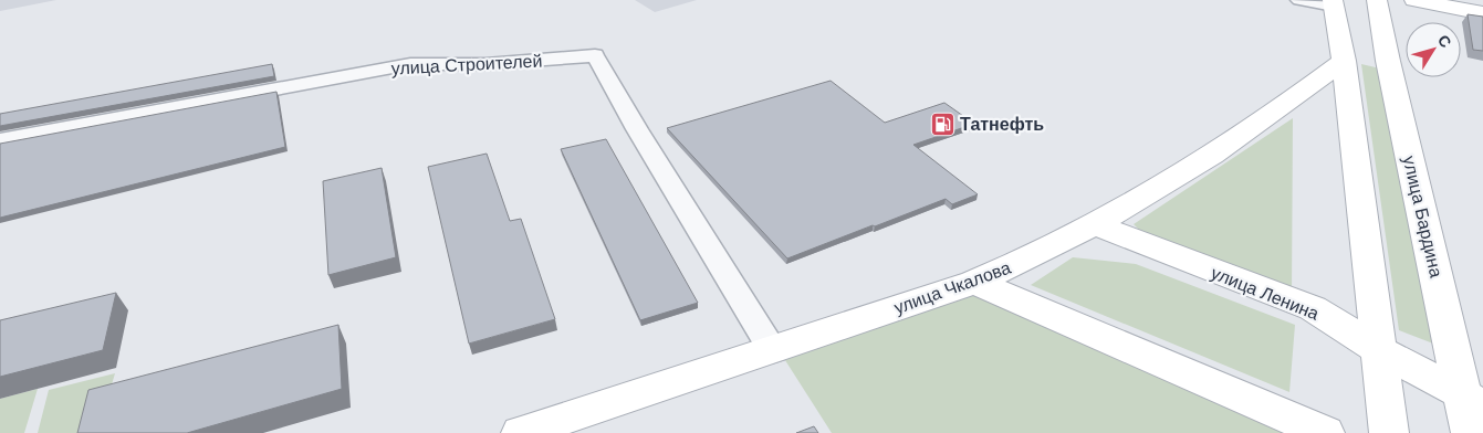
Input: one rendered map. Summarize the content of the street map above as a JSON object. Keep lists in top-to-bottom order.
{
  "streets": {
    "street": [
      "улица Строителей",
      "улица Бардина",
      "улица Чкалова",
      "улица Ленина"
    ]
  },
  "crossings": [
    ["улица Строителей", "улица Чкалова"],
    ["улица Бардина", "улица Ленина"],
    ["улица Чкалова", "улица Ленина"]
  ],
  "places": {
    "fuel station": ["Татнефть"]
  },
  "north": "top right"
}
